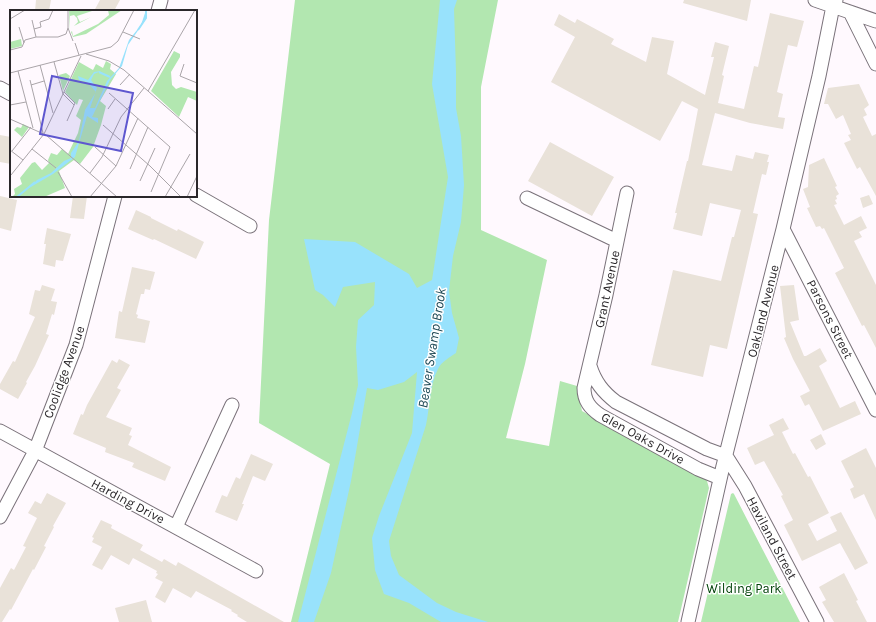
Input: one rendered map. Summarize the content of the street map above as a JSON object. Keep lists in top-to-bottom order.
{
  "streets": {
    "street": [
      "Grant Avenue",
      "Oakland Avenue",
      "Parsons Street",
      "Coolidge Avenue",
      "Glen Oaks Drive",
      "Harding Drive",
      "Haviland Street"
    ]
  },
  "crossings": [
    ["Grant Avenue", "Glen Oaks Drive"],
    ["Oakland Avenue", "Parsons Street"],
    ["Oakland Avenue", "Glen Oaks Drive"],
    ["Oakland Avenue", "Haviland Street"],
    ["Coolidge Avenue", "Harding Drive"],
    ["Glen Oaks Drive", "Haviland Street"]
  ],
  "water": ["Beaver Swamp Brook"],
  "parks": ["Wilding Park"]
}
